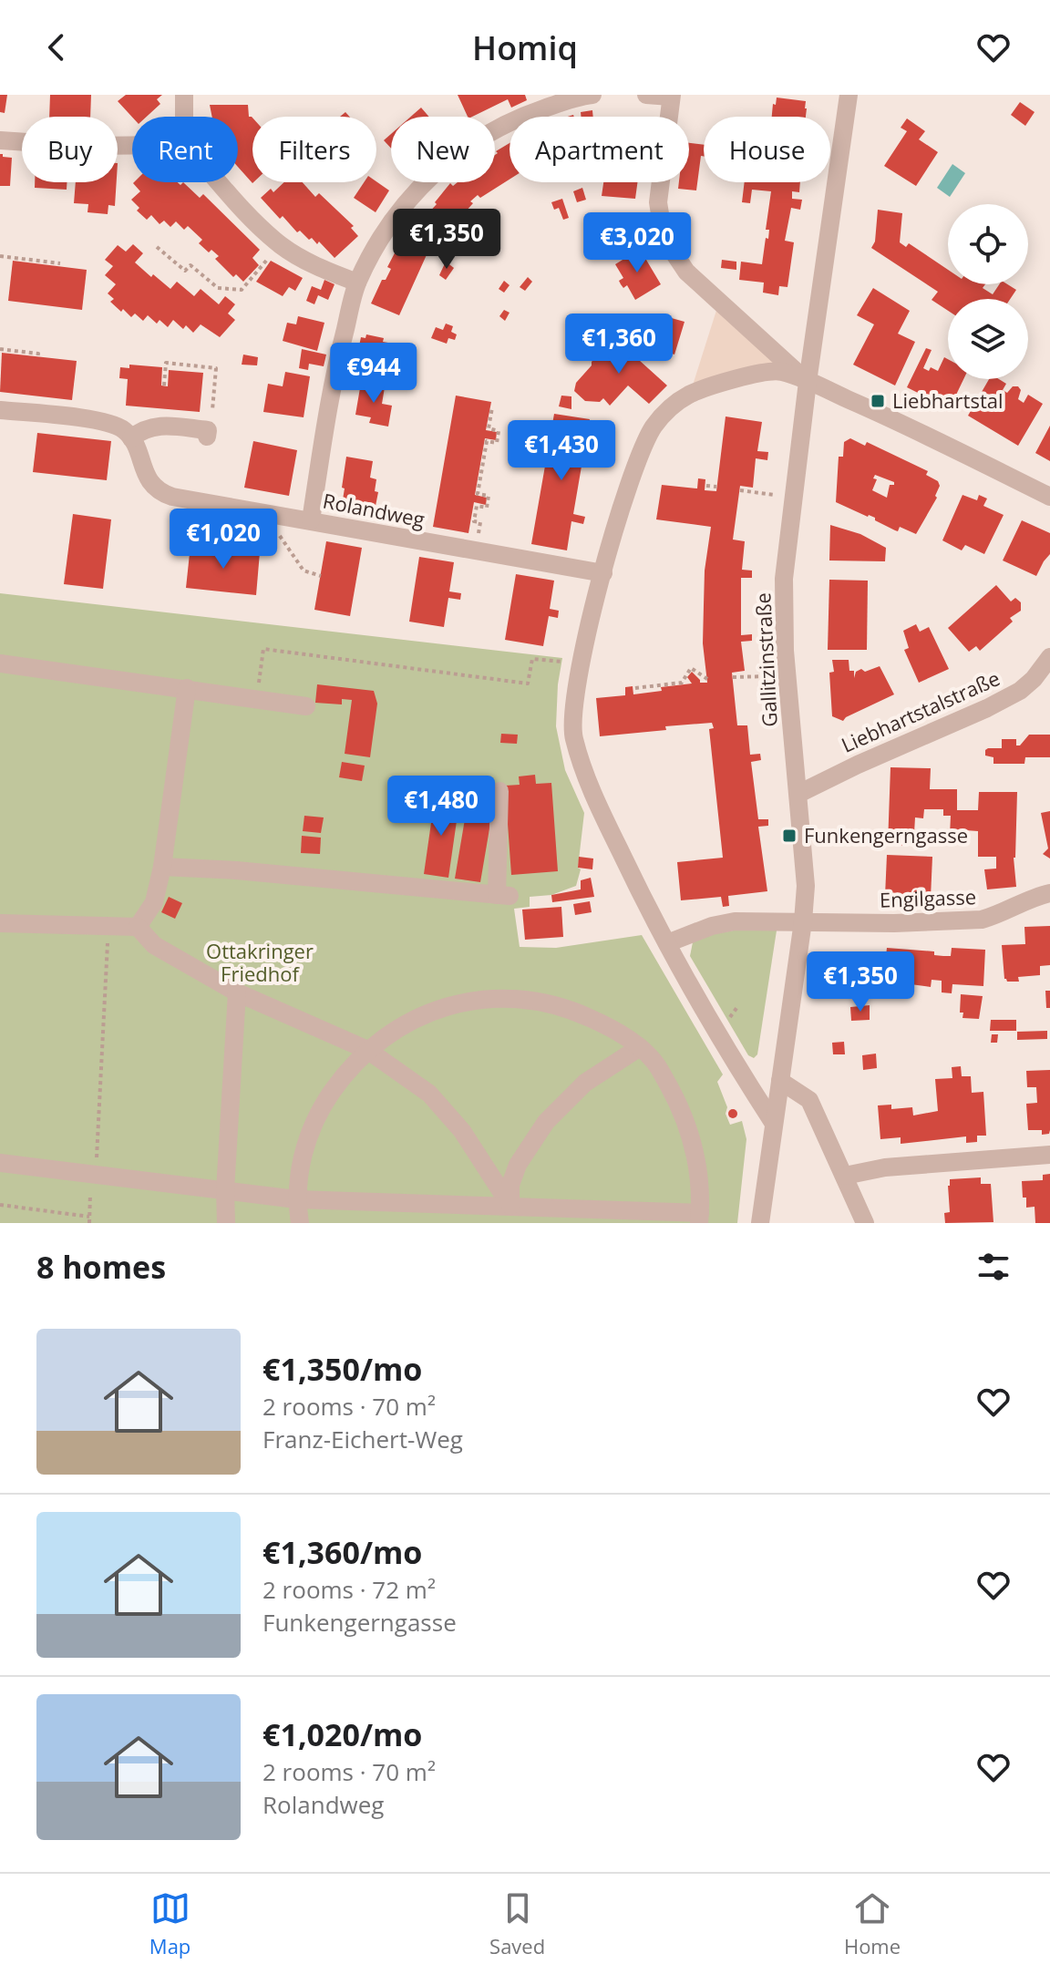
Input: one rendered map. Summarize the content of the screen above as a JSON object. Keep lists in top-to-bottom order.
{
  "streets": {
    "street": [
      "Rolandweg",
      "Gallitzinstraße",
      "Liebhartstalstraße",
      "Engilgasse"
    ]
  },
  "crossings": [
    ["Gallitzinstraße", "Liebhartstalstraße"],
    ["Gallitzinstraße", "Engilgasse"]
  ],
  "parks": ["Ottakringer Friedhof"],
  "places": {
    "transit": ["Liebhartstal", "Funkengerngasse"]
  },
  "page": {
    "header": "Homiq",
    "chip": [
      "Buy",
      "Rent",
      "Filters",
      "New",
      "Apartment",
      "House"
    ],
    "price": [
      "€1,350",
      "€3,020",
      "€1,360",
      "€944",
      "€1,430",
      "€1,020",
      "€1,480",
      "€1,350"
    ],
    "heading": "8 homes",
    "list": [
      {
        "name": "€1,350/mo",
        "note": "2 rooms · 70 m² · Franz-Eichert-Weg"
      },
      {
        "name": "€1,360/mo",
        "note": "2 rooms · 72 m² · Funkengerngasse"
      },
      {
        "name": "€1,020/mo",
        "note": "2 rooms · 70 m² · Rolandweg"
      }
    ],
    "tabs": ["Map", "Saved", "Home"]
  }
}
